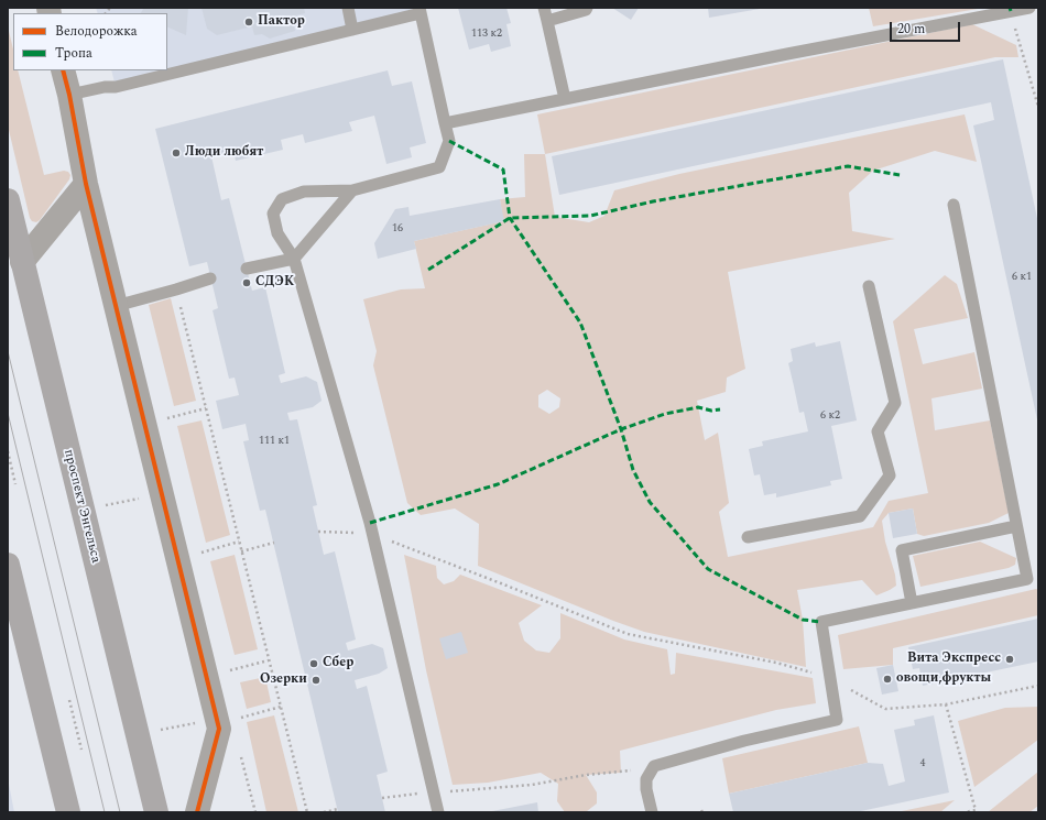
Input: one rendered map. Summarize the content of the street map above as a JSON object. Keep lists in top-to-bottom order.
{
  "streets": {
    "main road": ["проспект Энгельса"]
  },
  "places": [
    "Пактор",
    "Люди любят",
    "СДЭК",
    "Вита Экспресс",
    "Сбер",
    "овощи,фрукты",
    "Озерки"
  ],
  "house_numbers": [
    "113 к2",
    "16",
    "6 к1",
    "6 к2",
    "111 к1",
    "4"
  ],
  "legend": ["Велодорожка", "Тропа"],
  "scale_bar": "20 m"
}
